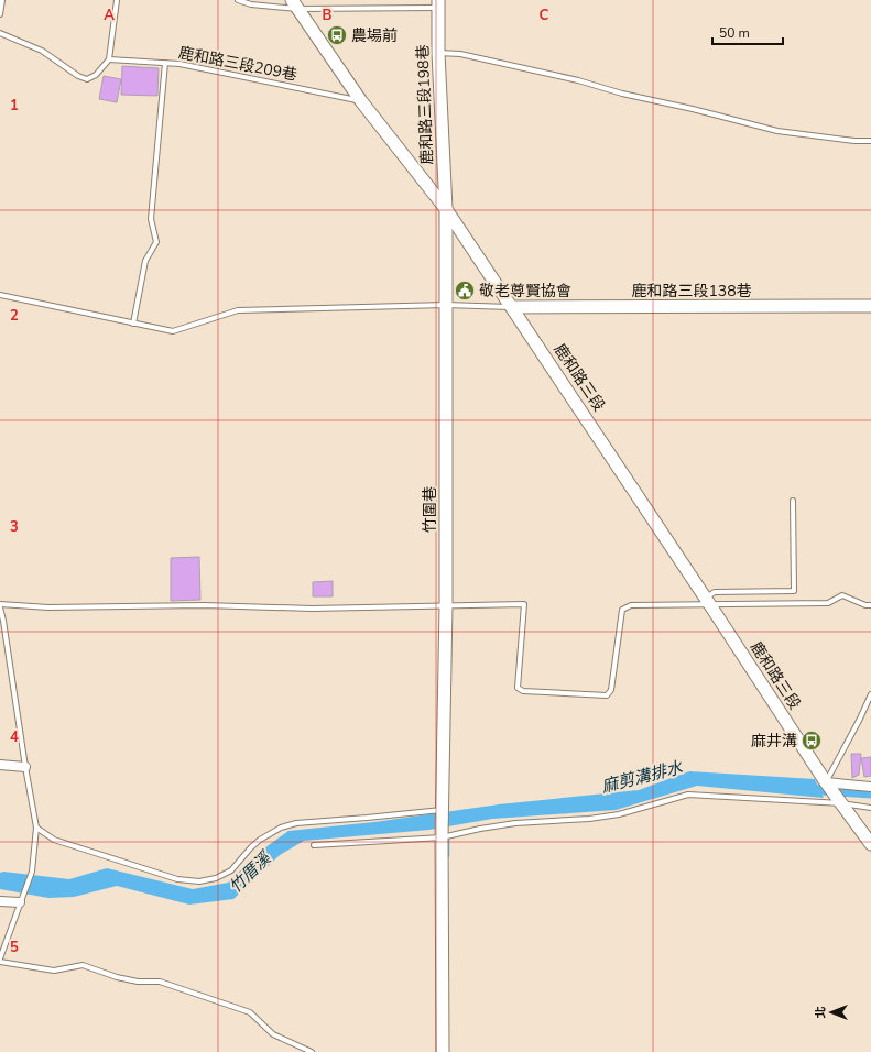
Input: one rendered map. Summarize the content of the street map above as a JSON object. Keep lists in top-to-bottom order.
{
  "streets": {
    "street": [
      "鹿和路三段198巷",
      "鹿和路三段138巷",
      "鹿和路三段",
      "竹圍巷"
    ],
    "lane": ["鹿和路三段209巷"]
  },
  "crossings": [
    ["鹿和路三段209巷", "鹿和路三段"],
    ["鹿和路三段198巷", "鹿和路三段"],
    ["鹿和路三段198巷", "竹圍巷"],
    ["鹿和路三段138巷", "鹿和路三段"],
    ["鹿和路三段", "竹圍巷"]
  ],
  "water": ["麻剪溝排水", "竹厝溪"],
  "places": {
    "bus stop": ["農場前", "麻井溝"],
    "public building": ["敬老尊賢協會"]
  },
  "scale_bar": "50 m",
  "north": "left",
  "grid": {
    "columns": ["A", "B", "C"],
    "rows": [
      "1",
      "2",
      "3",
      "4",
      "5"
    ]
  }
}
